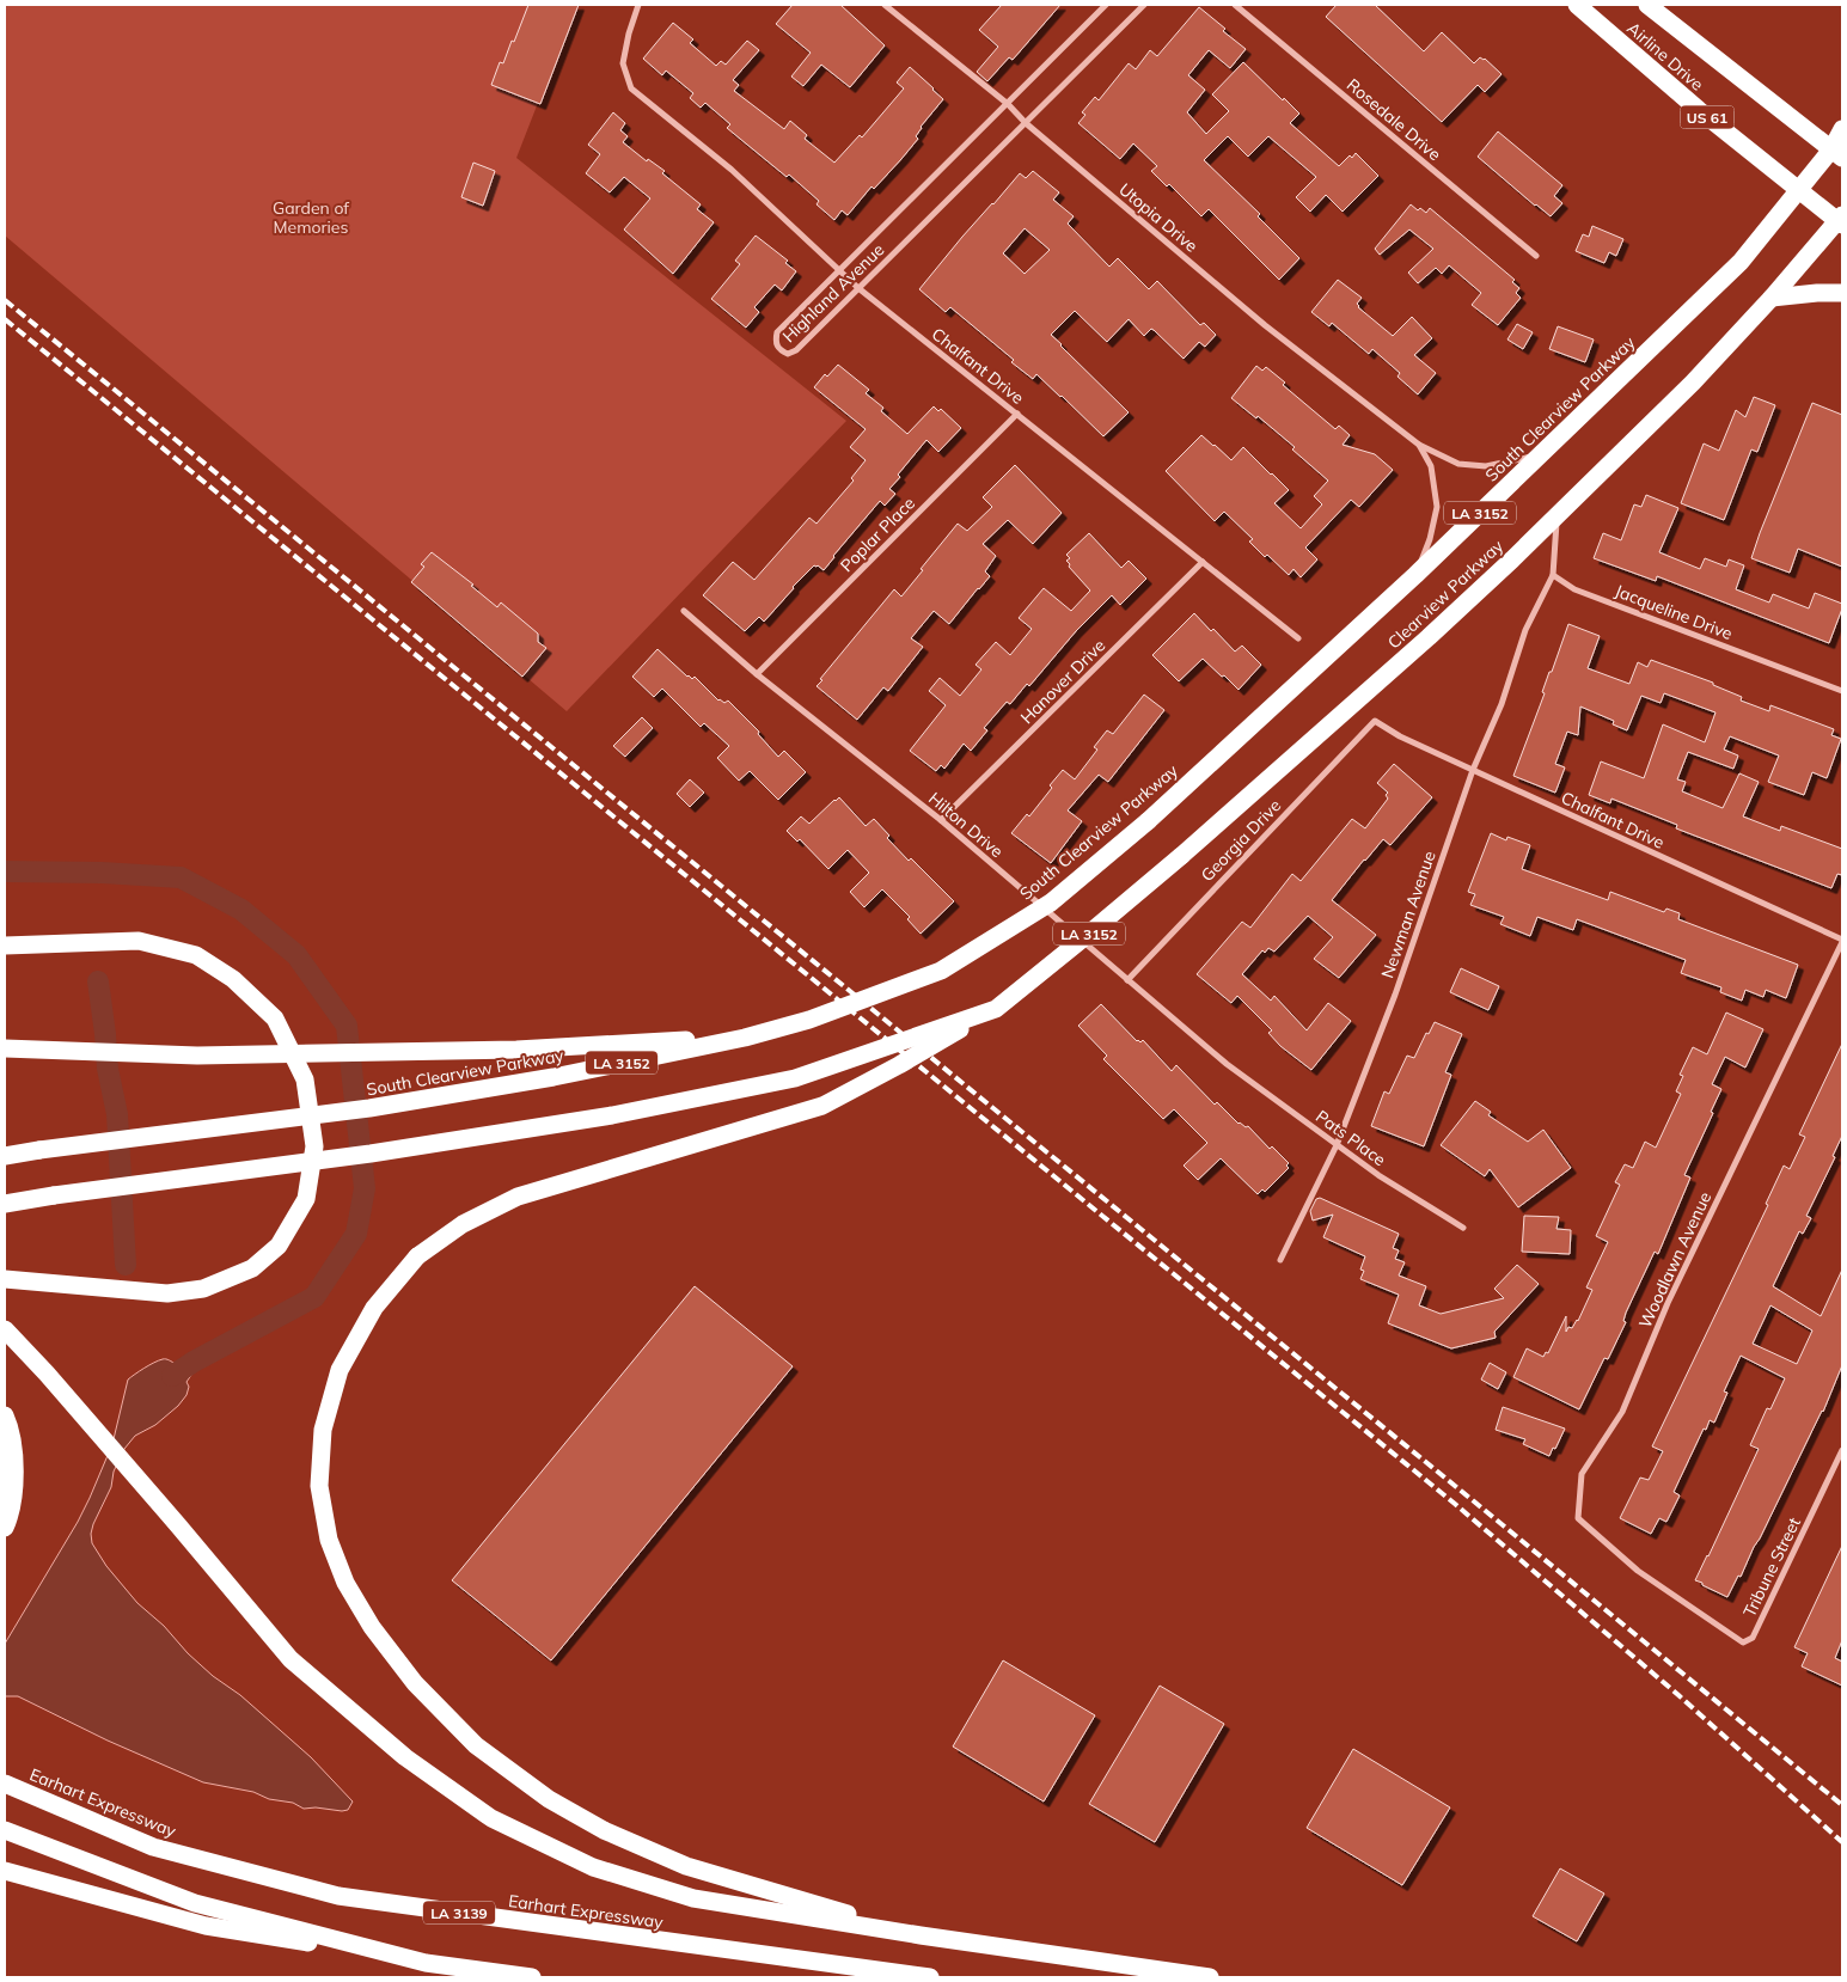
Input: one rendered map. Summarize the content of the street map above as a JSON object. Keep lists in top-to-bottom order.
{
  "streets": {
    "highway": [
      "Airline Drive",
      "US 61",
      "South Clearview Parkway",
      "LA 3152",
      "Clearview Parkway",
      "Earhart Expressway",
      "LA 3139"
    ],
    "street": [
      "Rosedale Drive",
      "Utopia Drive",
      "Highland Avenue",
      "Chalfant Drive",
      "Poplar Place",
      "Jacqueline Drive",
      "Hanover Drive",
      "Hilton Drive",
      "Georgia Drive",
      "Newman Avenue",
      "Pats Place",
      "Woodlawn Avenue",
      "Tribune Street"
    ]
  },
  "crossings": [
    ["Airline Drive", "South Clearview Parkway"],
    ["Airline Drive", "LA 3152"],
    ["Airline Drive", "Clearview Parkway"],
    ["Utopia Drive", "Highland Avenue"],
    ["Utopia Drive", "South Clearview Parkway"],
    ["Highland Avenue", "Chalfant Drive"],
    ["Chalfant Drive", "Poplar Place"],
    ["Chalfant Drive", "Hanover Drive"],
    ["Chalfant Drive", "Georgia Drive"],
    ["Chalfant Drive", "Newman Avenue"],
    ["Chalfant Drive", "Woodlawn Avenue"],
    ["South Clearview Parkway", "LA 3152"],
    ["LA 3152", "Clearview Parkway"],
    ["Poplar Place", "Hilton Drive"],
    ["Jacqueline Drive", "Newman Avenue"],
    ["Hanover Drive", "Hilton Drive"],
    ["Hilton Drive", "Georgia Drive"],
    ["Hilton Drive", "Pats Place"],
    ["Newman Avenue", "Pats Place"],
    ["Woodlawn Avenue", "Tribune Street"]
  ],
  "parks": ["Garden of Memories"]
}
